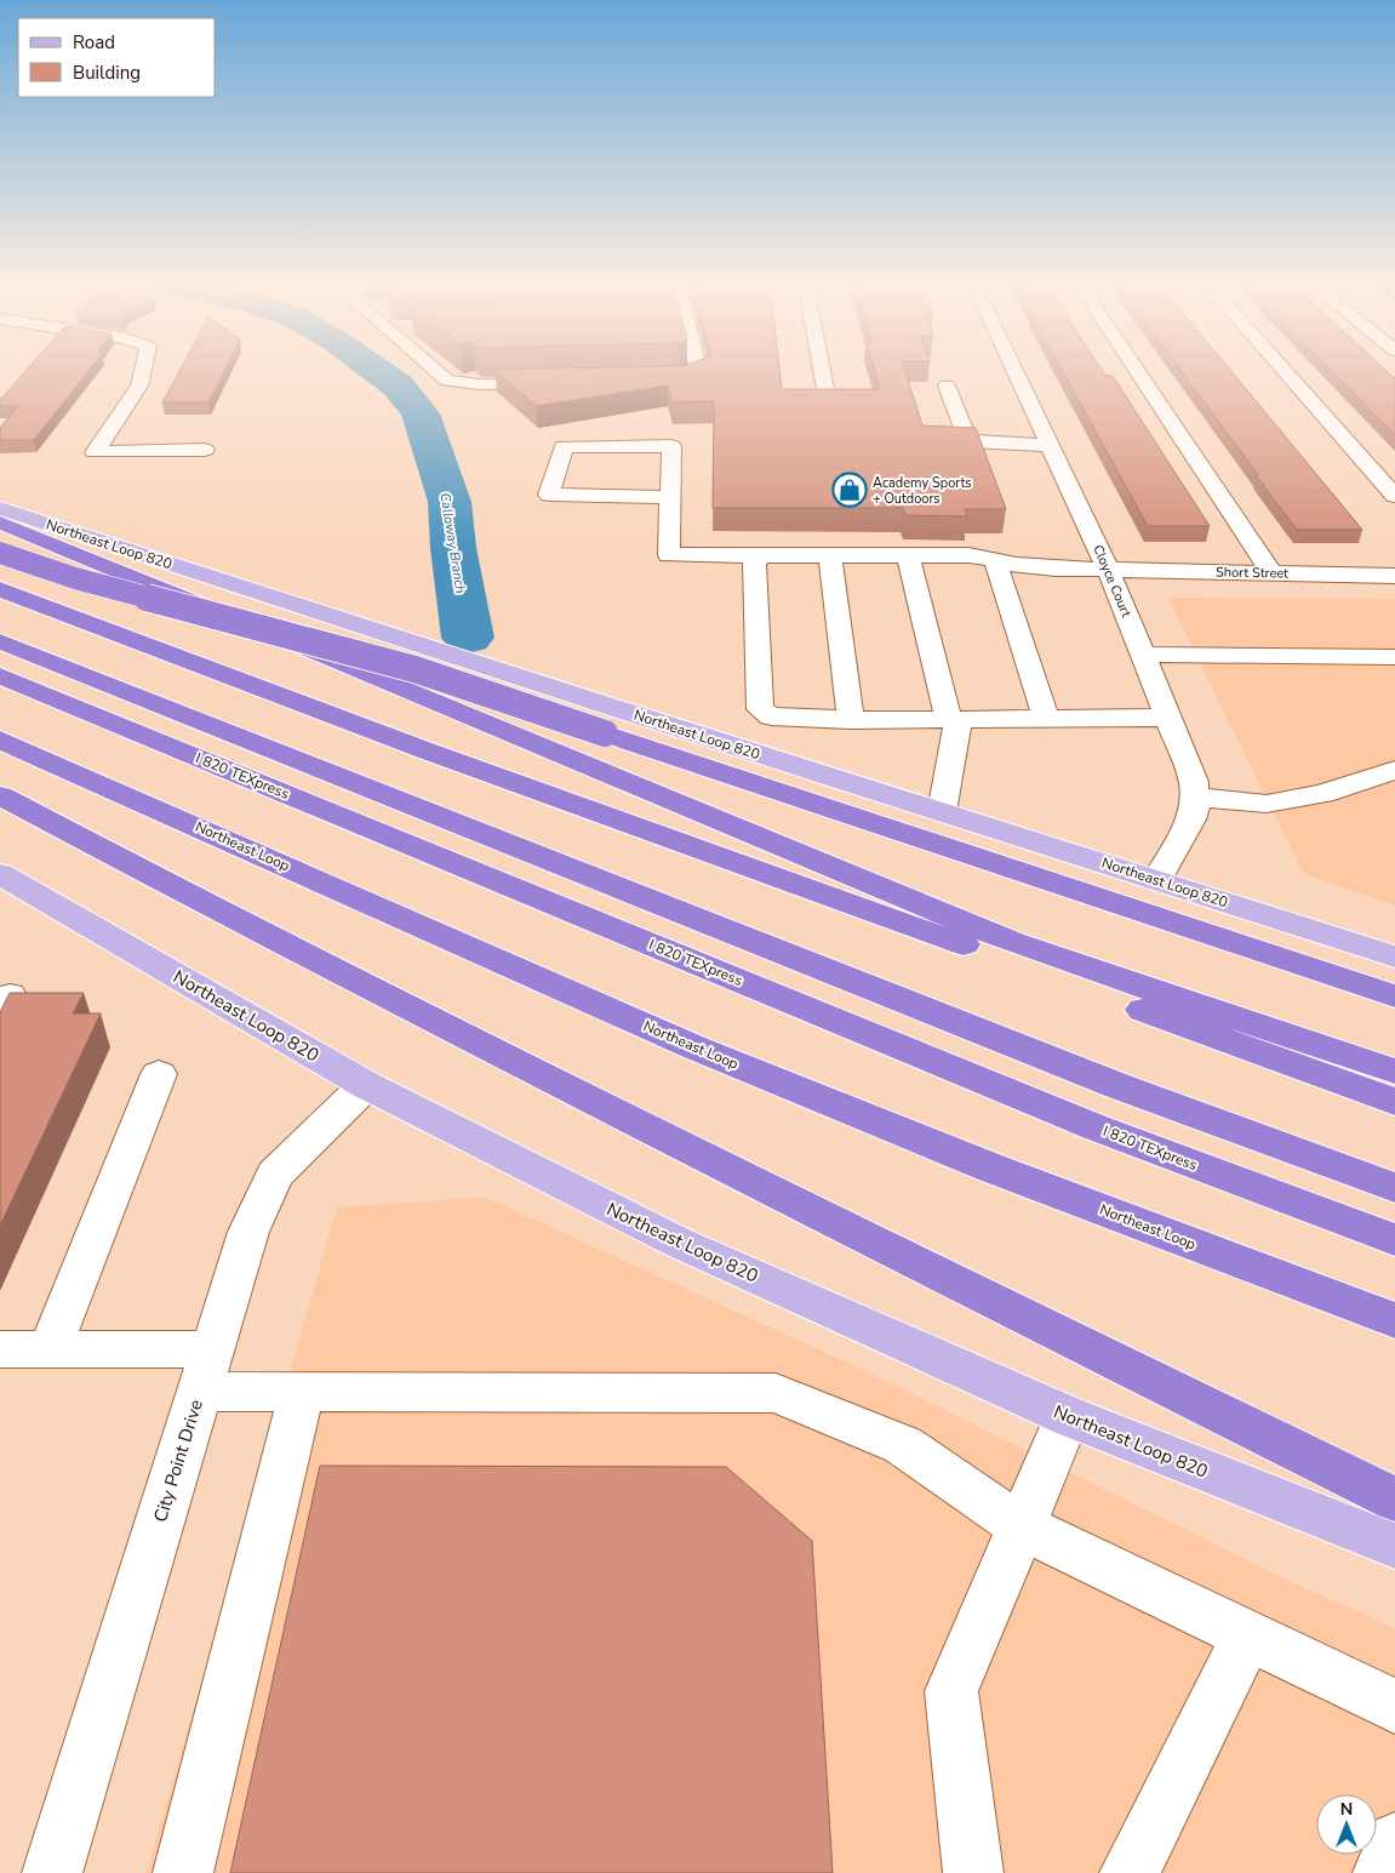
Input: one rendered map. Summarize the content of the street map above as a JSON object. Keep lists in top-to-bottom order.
{
  "streets": {
    "highway": ["I 820 TEXpress", "Northeast Loop"],
    "main road": ["Northeast Loop 820"],
    "street": ["Short Street", "Cloyce Court", "City Point Drive"]
  },
  "crossings": [
    ["Northeast Loop 820", "Cloyce Court"],
    ["Northeast Loop 820", "City Point Drive"],
    ["Short Street", "Cloyce Court"]
  ],
  "water": ["Calloway Branch"],
  "places": {
    "shop": ["Academy Sports + Outdoors"]
  },
  "legend": ["Road", "Building"],
  "north": "top"
}
